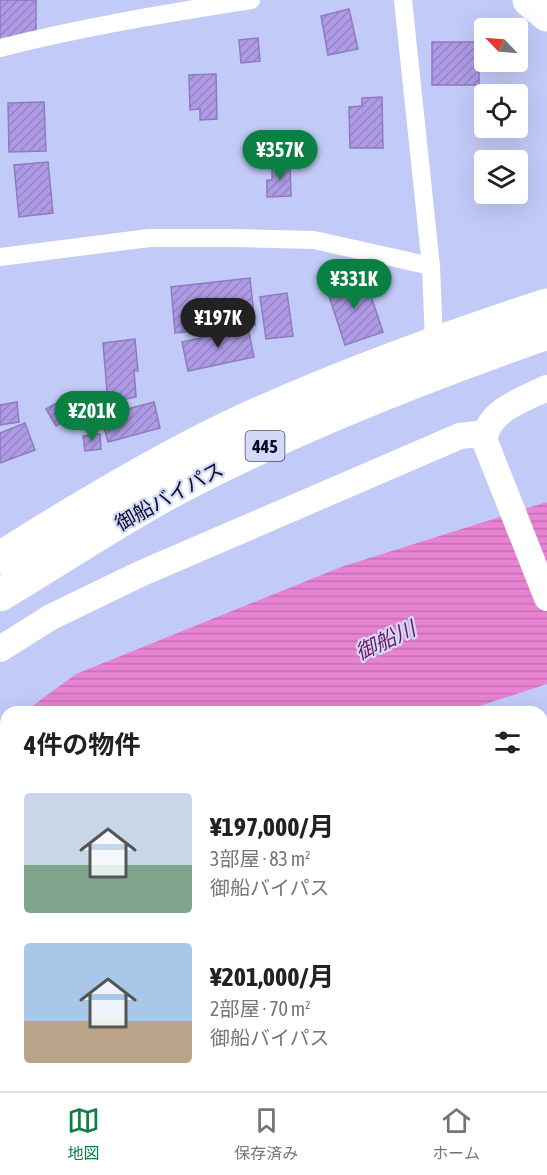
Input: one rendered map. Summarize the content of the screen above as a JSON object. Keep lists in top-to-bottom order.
{
  "streets": {
    "highway": ["445", "御船バイパス"]
  },
  "water": ["御船川"],
  "north": "top left",
  "page": {
    "price": [
      "¥357K",
      "¥331K",
      "¥197K",
      "¥201K"
    ],
    "heading": "4件の物件",
    "list": [
      {
        "name": "¥197,000/月",
        "note": "3部屋 · 83 m² · 御船バイパス"
      },
      {
        "name": "¥201,000/月",
        "note": "2部屋 · 70 m² · 御船バイパス"
      }
    ],
    "tabs": ["地図", "保存済み", "ホーム"]
  }
}
